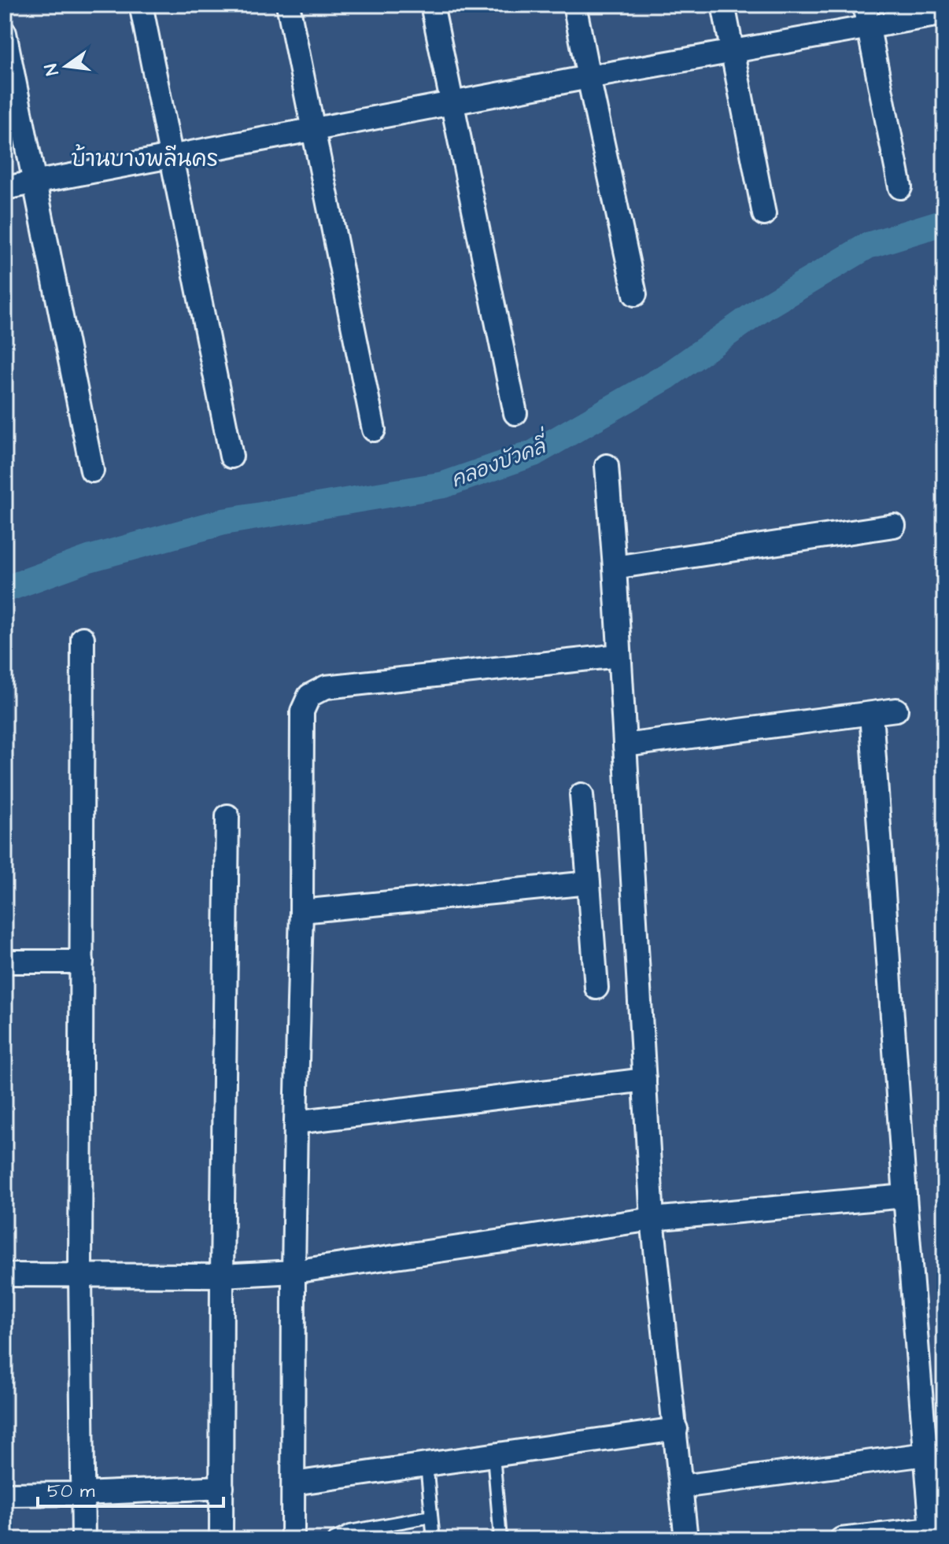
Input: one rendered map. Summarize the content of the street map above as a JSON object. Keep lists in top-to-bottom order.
{
  "districts": ["บ้านบางพลีนคร"],
  "water": ["คลองบัวคลี่"],
  "scale_bar": "50 m",
  "north": "left"
}
